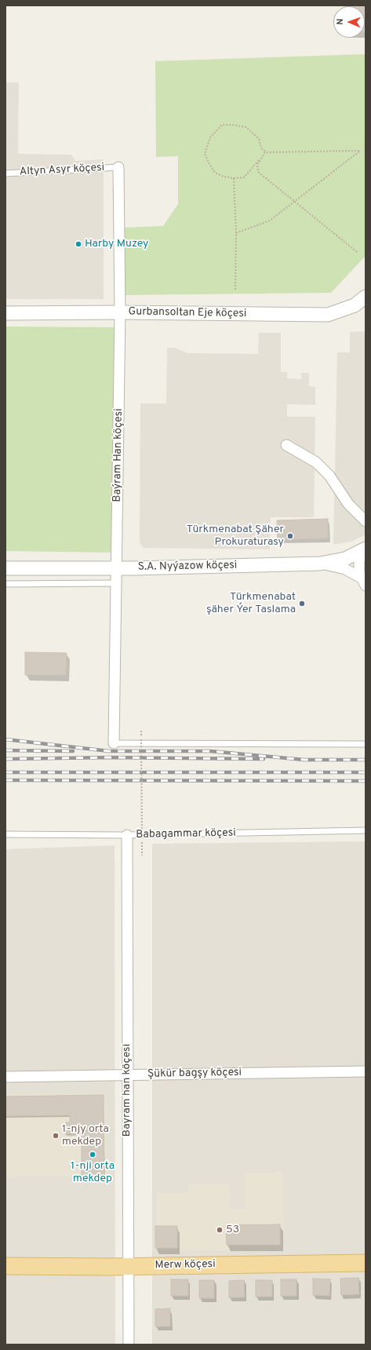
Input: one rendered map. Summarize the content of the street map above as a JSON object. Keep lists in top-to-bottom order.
{
  "streets": {
    "main road": ["Merw köçesi"],
    "street": [
      "Gurbansoltan Eje köçesi",
      "Baýram Han köçesi",
      "S.A. Nyýazow köçesi",
      "Şükür bagşy köçesi",
      "Bayram han köçesi"
    ],
    "lane": ["Altyn Asyr köçesi", "Babagammar köçesi"]
  },
  "crossings": [
    ["Altyn Asyr köçesi", "Baýram Han köçesi"],
    ["Gurbansoltan Eje köçesi", "Baýram Han köçesi"],
    ["Baýram Han köçesi", "S.A. Nyýazow köçesi"],
    ["Babagammar köçesi", "Bayram han köçesi"],
    ["Şükür bagşy köçesi", "Bayram han köçesi"],
    ["Bayram han köçesi", "Merw köçesi"]
  ],
  "places": [
    "Harby Muzey",
    "Türkmenabat Şäher Prokuraturasy",
    "Türkmenabat şäher Ýer Taslama",
    "1-njy orta mekdep",
    "1-nji orta mekdep",
    "53"
  ],
  "north": "left"
}
